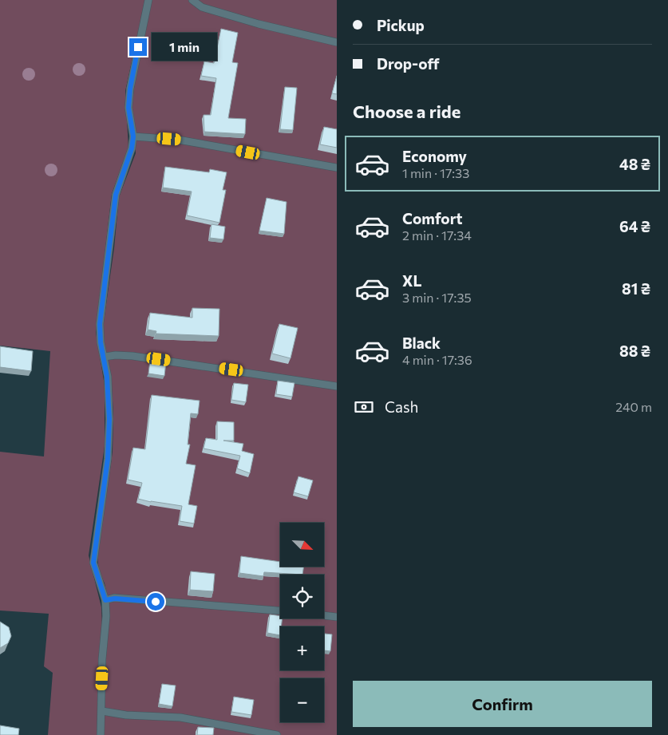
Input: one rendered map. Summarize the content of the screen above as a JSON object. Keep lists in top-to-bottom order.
{
  "north": "bottom right",
  "page": {
    "banner": ["Pickup", "Drop-off"],
    "bubble": "1 min",
    "heading": "Choose a ride",
    "list": [
      {
        "name": "Economy",
        "note": "1 min · 17:33",
        "value": "48 ₴"
      },
      {
        "name": "Comfort",
        "note": "2 min · 17:34",
        "value": "64 ₴"
      },
      {
        "name": "XL",
        "note": "3 min · 17:35",
        "value": "81 ₴"
      },
      {
        "name": "Black",
        "note": "4 min · 17:36",
        "value": "88 ₴"
      }
    ],
    "pay": ["Cash", "240 m"],
    "map_buttons": ["+", "−"],
    "buttons": "Confirm"
  }
}
